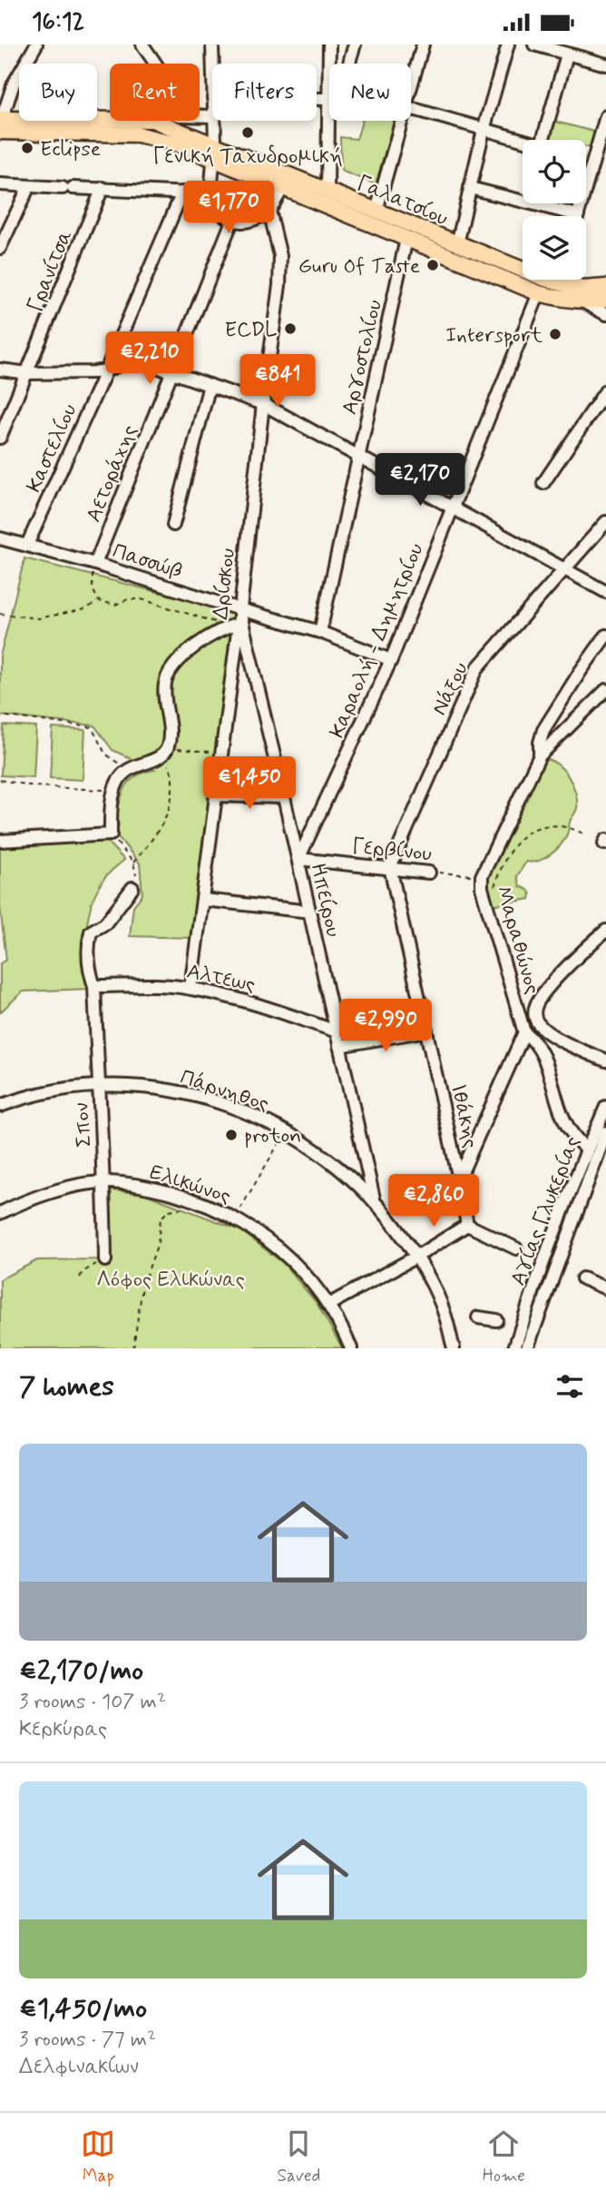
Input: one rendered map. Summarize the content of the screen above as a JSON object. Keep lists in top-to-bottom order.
{
  "streets": {
    "main road": ["Γαλατσίου"],
    "street": [
      "Γρανίτσα",
      "Αργοστολίου",
      "Καστελίου",
      "Αετοράχης",
      "Πασσώβ",
      "Δρίσκου",
      "Καραολή - Δημητρίου",
      "Νάξου",
      "Γερβίνου",
      "Ηπείρου",
      "Μαραθώνος",
      "Αλτεως",
      "Πάρνηθος",
      "Ιθάκης",
      "Σπον",
      "Ελικώνος",
      "Αγίας Γλυκερίας"
    ]
  },
  "crossings": [
    ["Γαλατσίου", "Αργοστολίου"],
    ["Γαλατσίου", "Καραολή - Δημητρίου"],
    ["Αργοστολίου", "Πασσώβ"],
    ["Καστελίου", "Πασσώβ"],
    ["Αετοράχης", "Πασσώβ"],
    ["Πασσώβ", "Δρίσκου"],
    ["Πασσώβ", "Καραολή - Δημητρίου"],
    ["Πασσώβ", "Ηπείρου"],
    ["Δρίσκου", "Ηπείρου"],
    ["Δρίσκου", "Αλτεως"],
    ["Καραολή - Δημητρίου", "Γερβίνου"],
    ["Καραολή - Δημητρίου", "Ηπείρου"],
    ["Νάξου", "Γερβίνου"],
    ["Νάξου", "Ιθάκης"],
    ["Γερβίνου", "Ηπείρου"],
    ["Γερβίνου", "Μαραθώνος"],
    ["Γερβίνου", "Ιθάκης"],
    ["Ηπείρου", "Αλτεως"],
    ["Ηπείρου", "Πάρνηθος"],
    ["Αλτεως", "Σπον"],
    ["Πάρνηθος", "Σπον"],
    ["Σπον", "Ελικώνος"]
  ],
  "parks": ["Λόφος Ελικώνας"],
  "places": [
    "Γενική Ταχυδρομική",
    "Eclipse",
    "Guru Of Taste",
    "ECDL",
    "Intersport",
    "proton"
  ],
  "page": {
    "status": "16:12",
    "chip": [
      "Buy",
      "Rent",
      "Filters",
      "New"
    ],
    "price": [
      "€1,770",
      "€2,210",
      "€841",
      "€2,170",
      "€1,450",
      "€2,990",
      "€2,860"
    ],
    "heading": "7 homes",
    "list": [
      {
        "name": "€2,170/mo",
        "note": "3 rooms · 107 m² · Κερκύρας"
      },
      {
        "name": "€1,450/mo",
        "note": "3 rooms · 77 m² · Δελφινακίων"
      }
    ],
    "tabs": ["Map", "Saved", "Home"]
  }
}
